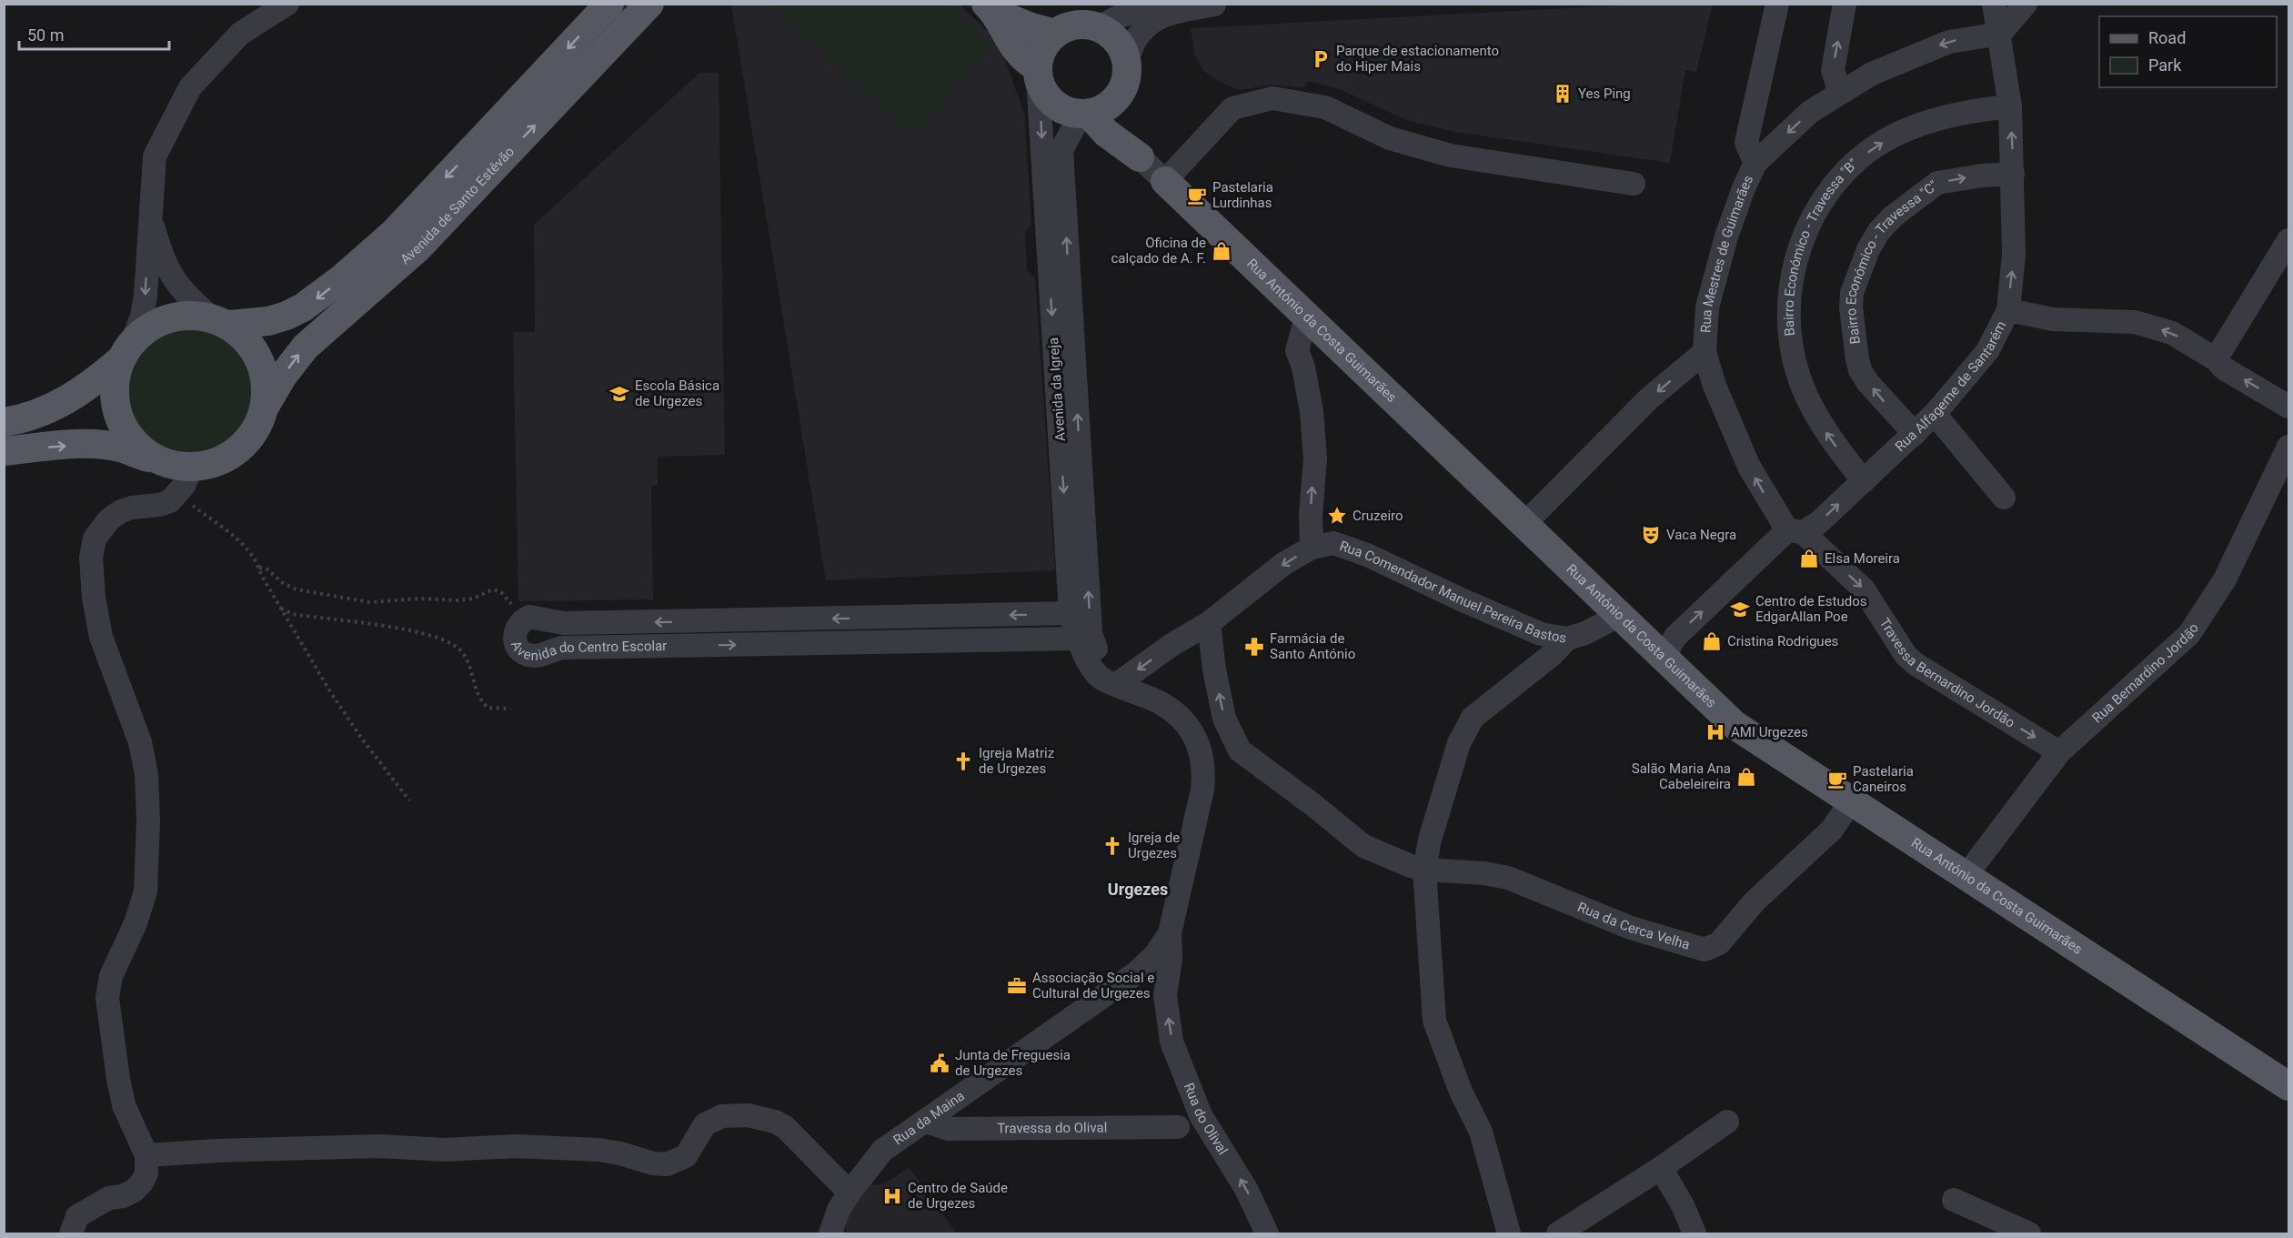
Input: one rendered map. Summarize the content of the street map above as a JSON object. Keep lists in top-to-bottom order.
{
  "streets": {
    "main road": ["Avenida de Santo Estêvão", "Rua António da Costa Guimarães"],
    "street": [
      "Bairro Económico - Travessa \"B\"",
      "Rua Mestres de Guimarães",
      "Bairro Económico - Travessa \"C\"",
      "Rua Alfageme de Santarém",
      "Avenida da Igreja",
      "Rua Comendador Manuel Pereira Bastos",
      "Avenida do Centro Escolar",
      "Travessa Bernardino Jordão",
      "Rua Bernardino Jordão",
      "Rua da Cerca Velha",
      "Rua da Maina",
      "Rua do Olival",
      "Travessa do Olival"
    ]
  },
  "crossings": [
    ["Bairro Económico - Travessa \"B\"", "Rua Alfageme de Santarém"],
    ["Rua Mestres de Guimarães", "Rua António da Costa Guimarães"],
    ["Rua Mestres de Guimarães", "Rua Alfageme de Santarém"],
    ["Rua Mestres de Guimarães", "Travessa Bernardino Jordão"],
    ["Bairro Económico - Travessa \"C\"", "Rua Alfageme de Santarém"],
    ["Rua António da Costa Guimarães", "Rua Alfageme de Santarém"],
    ["Rua António da Costa Guimarães", "Avenida da Igreja"],
    ["Rua António da Costa Guimarães", "Rua Comendador Manuel Pereira Bastos"],
    ["Rua António da Costa Guimarães", "Rua Bernardino Jordão"],
    ["Rua António da Costa Guimarães", "Rua da Cerca Velha"],
    ["Rua Alfageme de Santarém", "Travessa Bernardino Jordão"],
    ["Avenida da Igreja", "Rua Comendador Manuel Pereira Bastos"],
    ["Avenida da Igreja", "Avenida do Centro Escolar"],
    ["Avenida da Igreja", "Rua da Maina"],
    ["Travessa Bernardino Jordão", "Rua Bernardino Jordão"],
    ["Rua da Maina", "Rua do Olival"],
    ["Rua da Maina", "Travessa do Olival"]
  ],
  "one_way": [
    "Rua Mestres de Guimarães",
    "Rua Alfageme de Santarém",
    "Rua Comendador Manuel Pereira Bastos",
    "Rua do Olival"
  ],
  "districts": ["Urgezes"],
  "places": {
    "parking": ["Parque de estacionamento do Hiper Mais"],
    "building": ["Yes Ping"],
    "cafe": ["Pastelaria Lurdinhas", "Pastelaria Caneiros"],
    "shop": [
      "Oficina de calçado de A. F.",
      "Elsa Moreira",
      "Cristina Rodrigues",
      "Salão Maria Ana Cabeleireira"
    ],
    "school or university": ["Escola Básica de Urgezes", "Centro de Estudos EdgarAllan Poe"],
    "place": ["Cruzeiro"],
    "theatre": ["Vaca Negra"],
    "pharmacy": ["Farmácia de Santo António"],
    "hospital": ["AMI Urgezes", "Centro de Saúde de Urgezes"],
    "church": ["Igreja Matriz de Urgezes", "Igreja de Urgezes"],
    "office": ["Associação Social e Cultural de Urgezes"],
    "public building": ["Junta de Freguesia de Urgezes"]
  },
  "legend": ["Road", "Park"],
  "scale_bar": "50 m"
}
